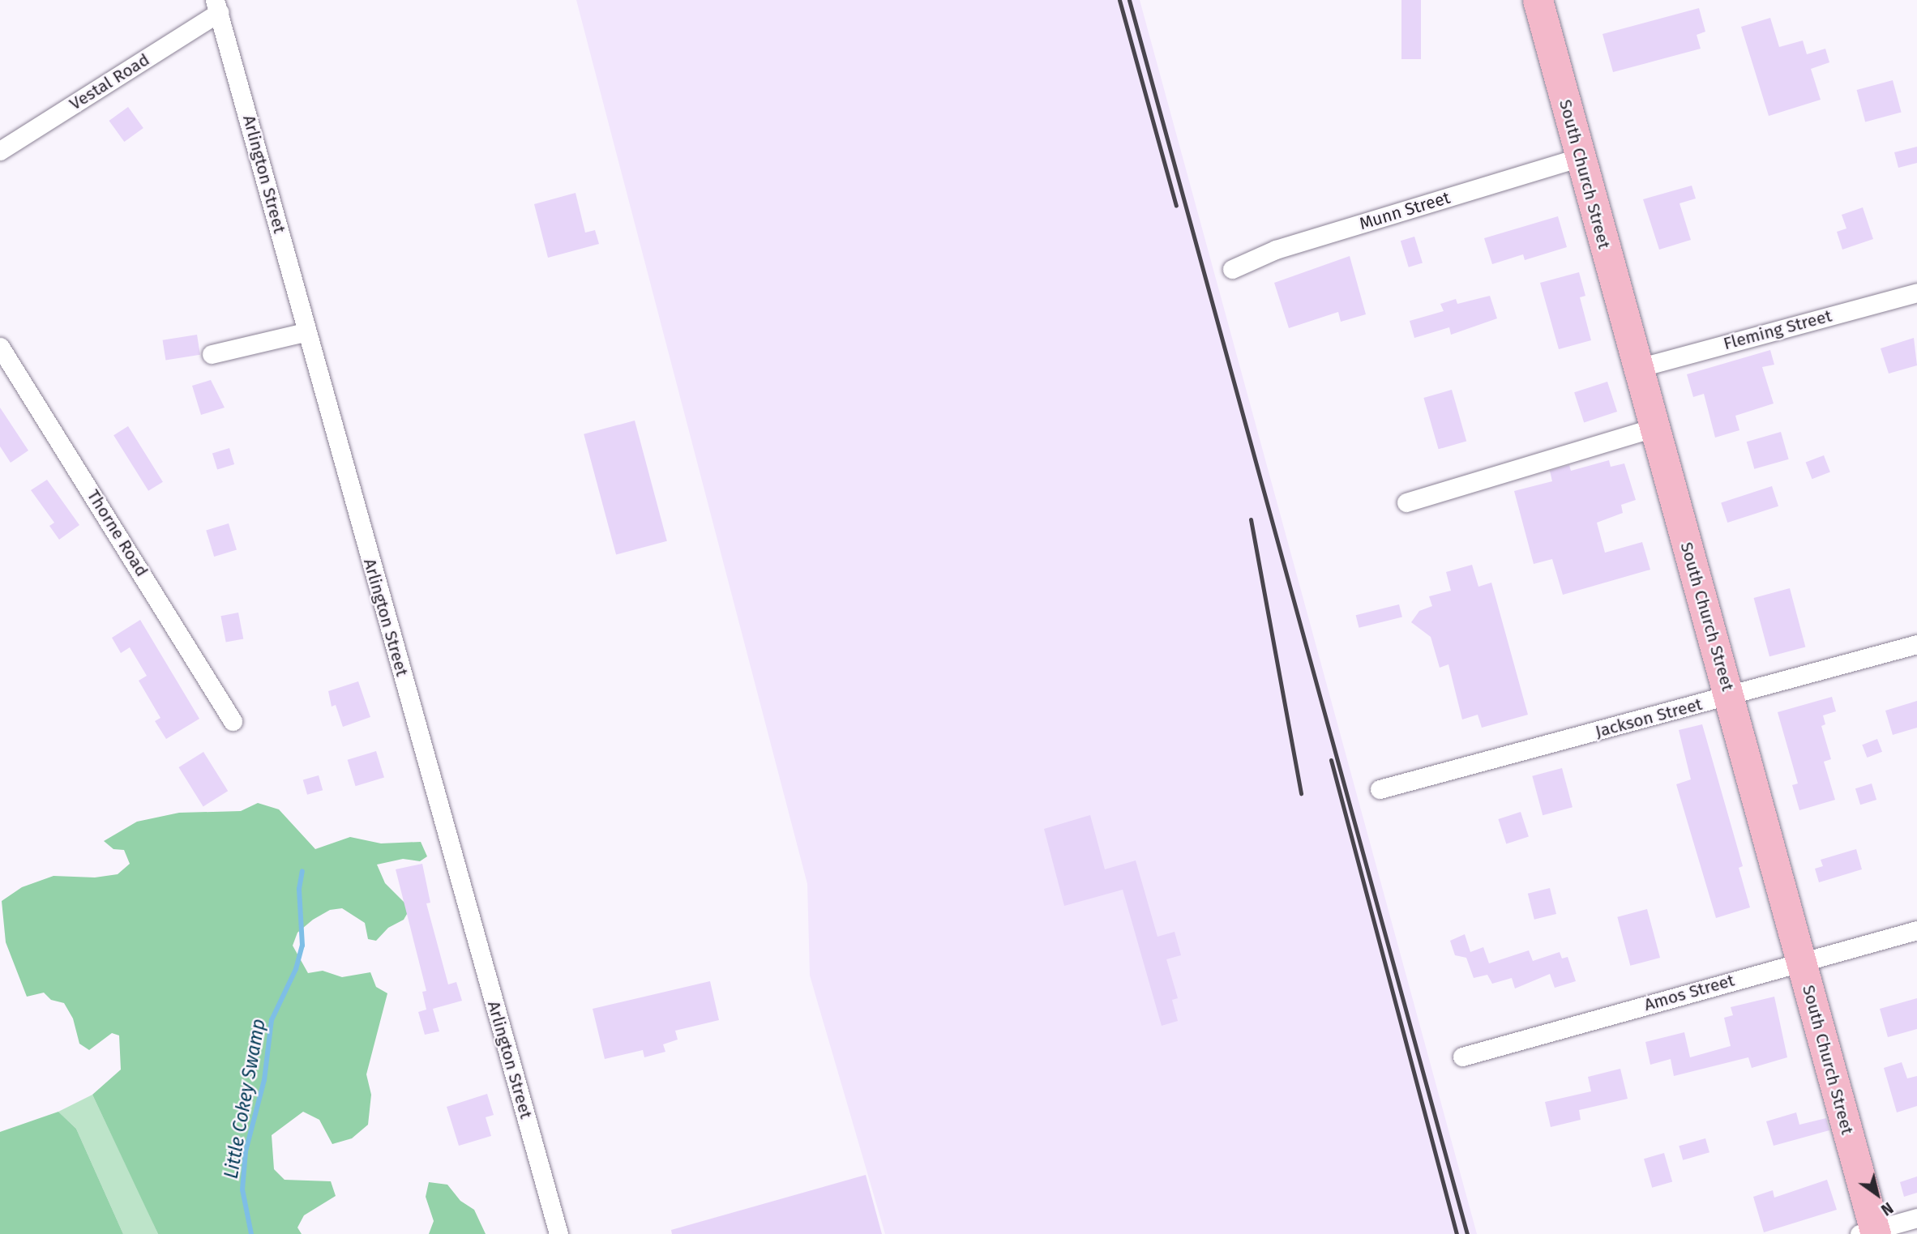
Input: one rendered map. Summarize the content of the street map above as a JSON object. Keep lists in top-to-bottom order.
{
  "streets": {
    "main road": ["South Church Street"],
    "street": [
      "Vestal Road",
      "Arlington Street",
      "Munn Street",
      "Fleming Street",
      "Thorne Road",
      "Jackson Street",
      "Amos Street"
    ]
  },
  "crossings": [
    ["Vestal Road", "Arlington Street"],
    ["South Church Street", "Munn Street"],
    ["South Church Street", "Fleming Street"],
    ["South Church Street", "Jackson Street"],
    ["South Church Street", "Amos Street"]
  ],
  "water": ["Little Cokey Swamp"],
  "north": "bottom right"
}
